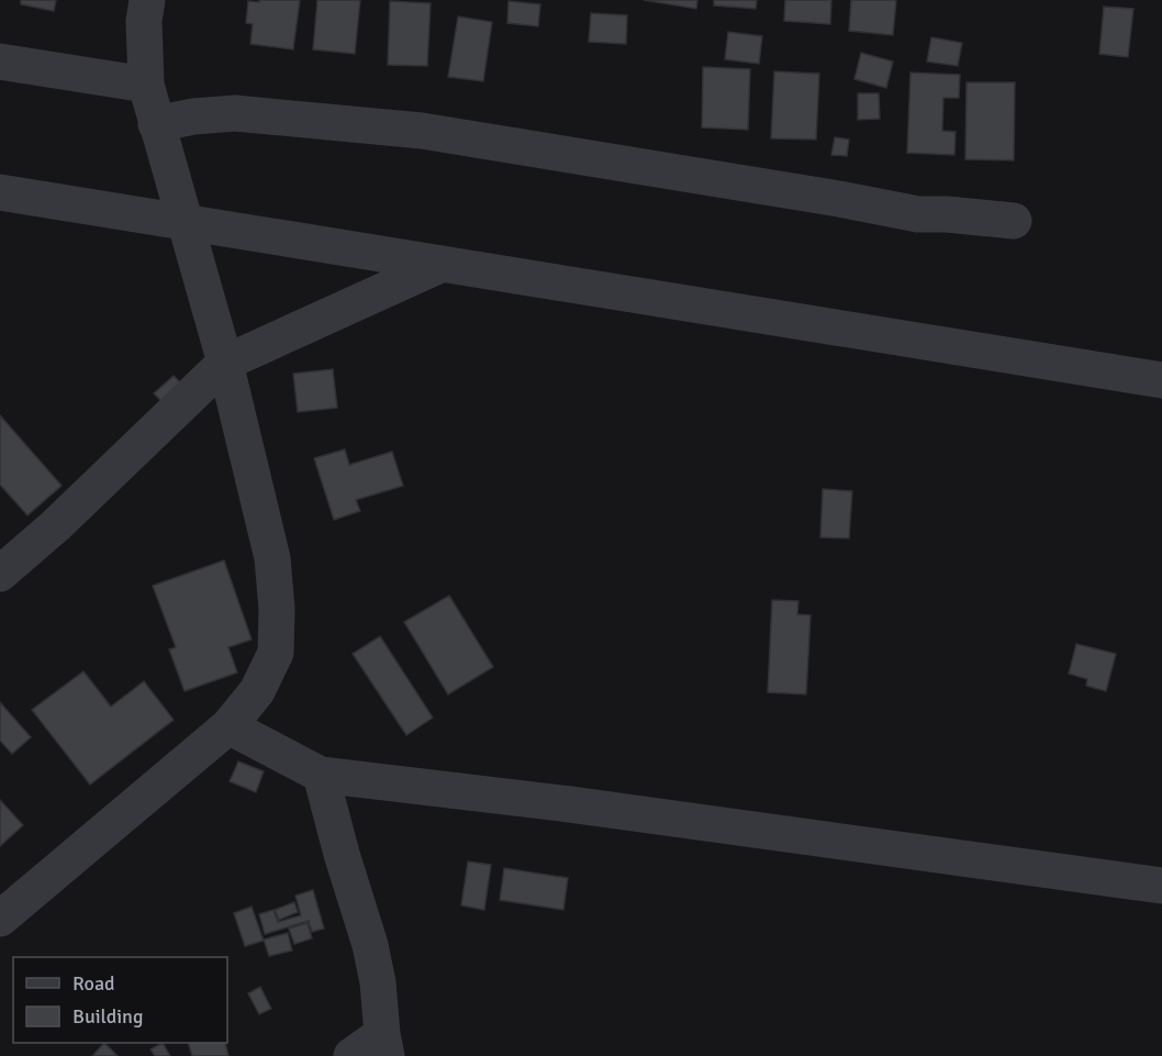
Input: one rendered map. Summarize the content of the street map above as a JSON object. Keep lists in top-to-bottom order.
{
  "legend": ["Road", "Building"]
}
